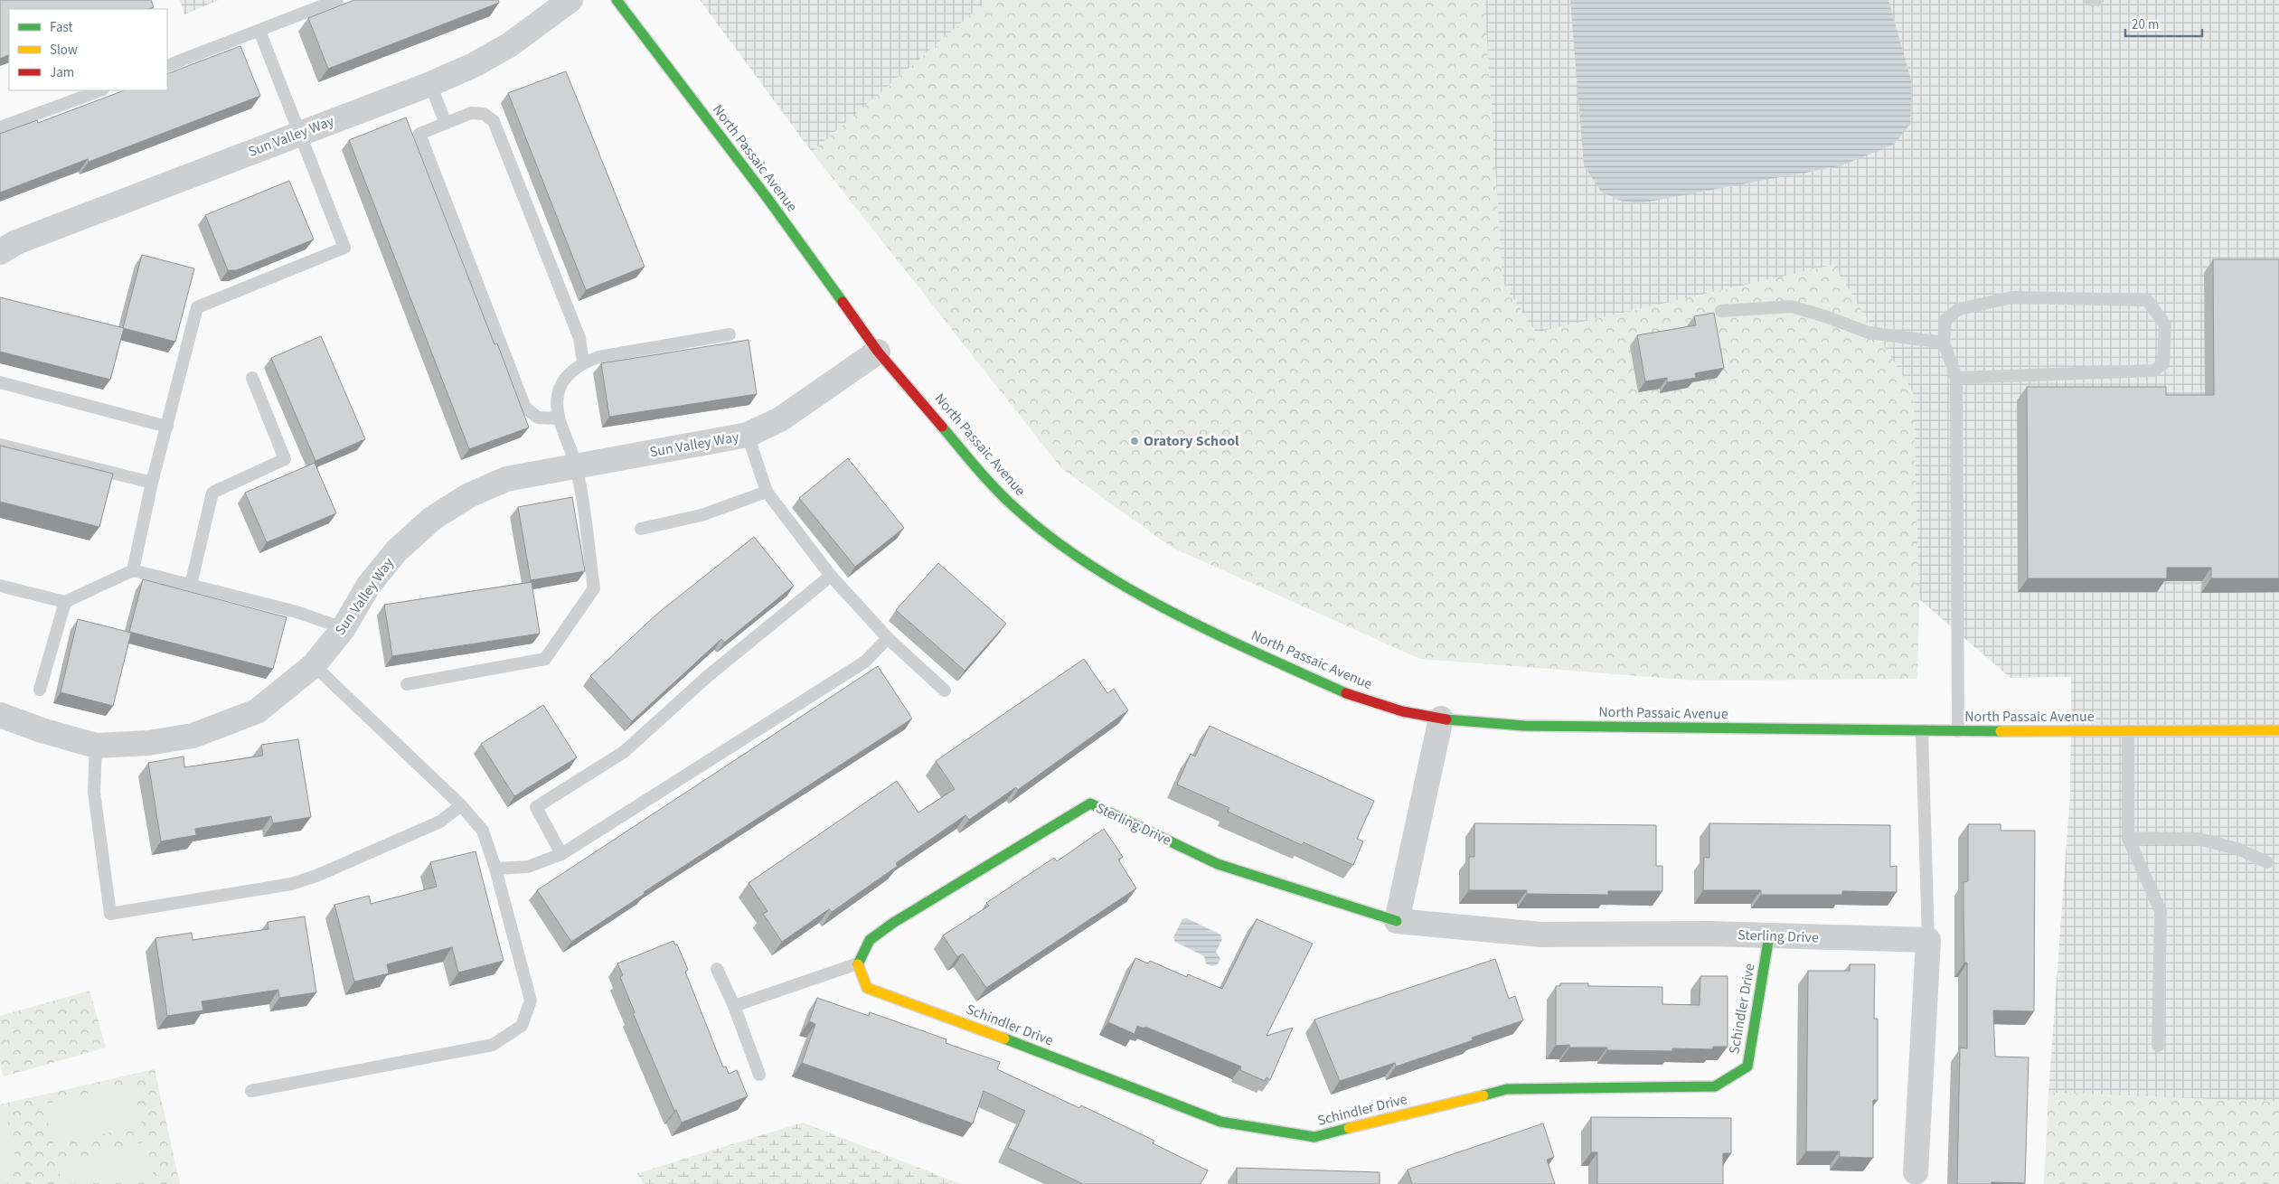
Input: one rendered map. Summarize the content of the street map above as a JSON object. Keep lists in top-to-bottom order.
{
  "streets": {
    "main road": ["North Passaic Avenue", "Sterling Drive", "Schindler Drive"],
    "street": ["Sun Valley Way"]
  },
  "crossings": [
    ["Sun Valley Way", "North Passaic Avenue"],
    ["Sterling Drive", "Schindler Drive"]
  ],
  "places": ["Oratory School"],
  "legend": ["Fast", "Slow", "Jam"],
  "scale_bar": "20 m"
}
